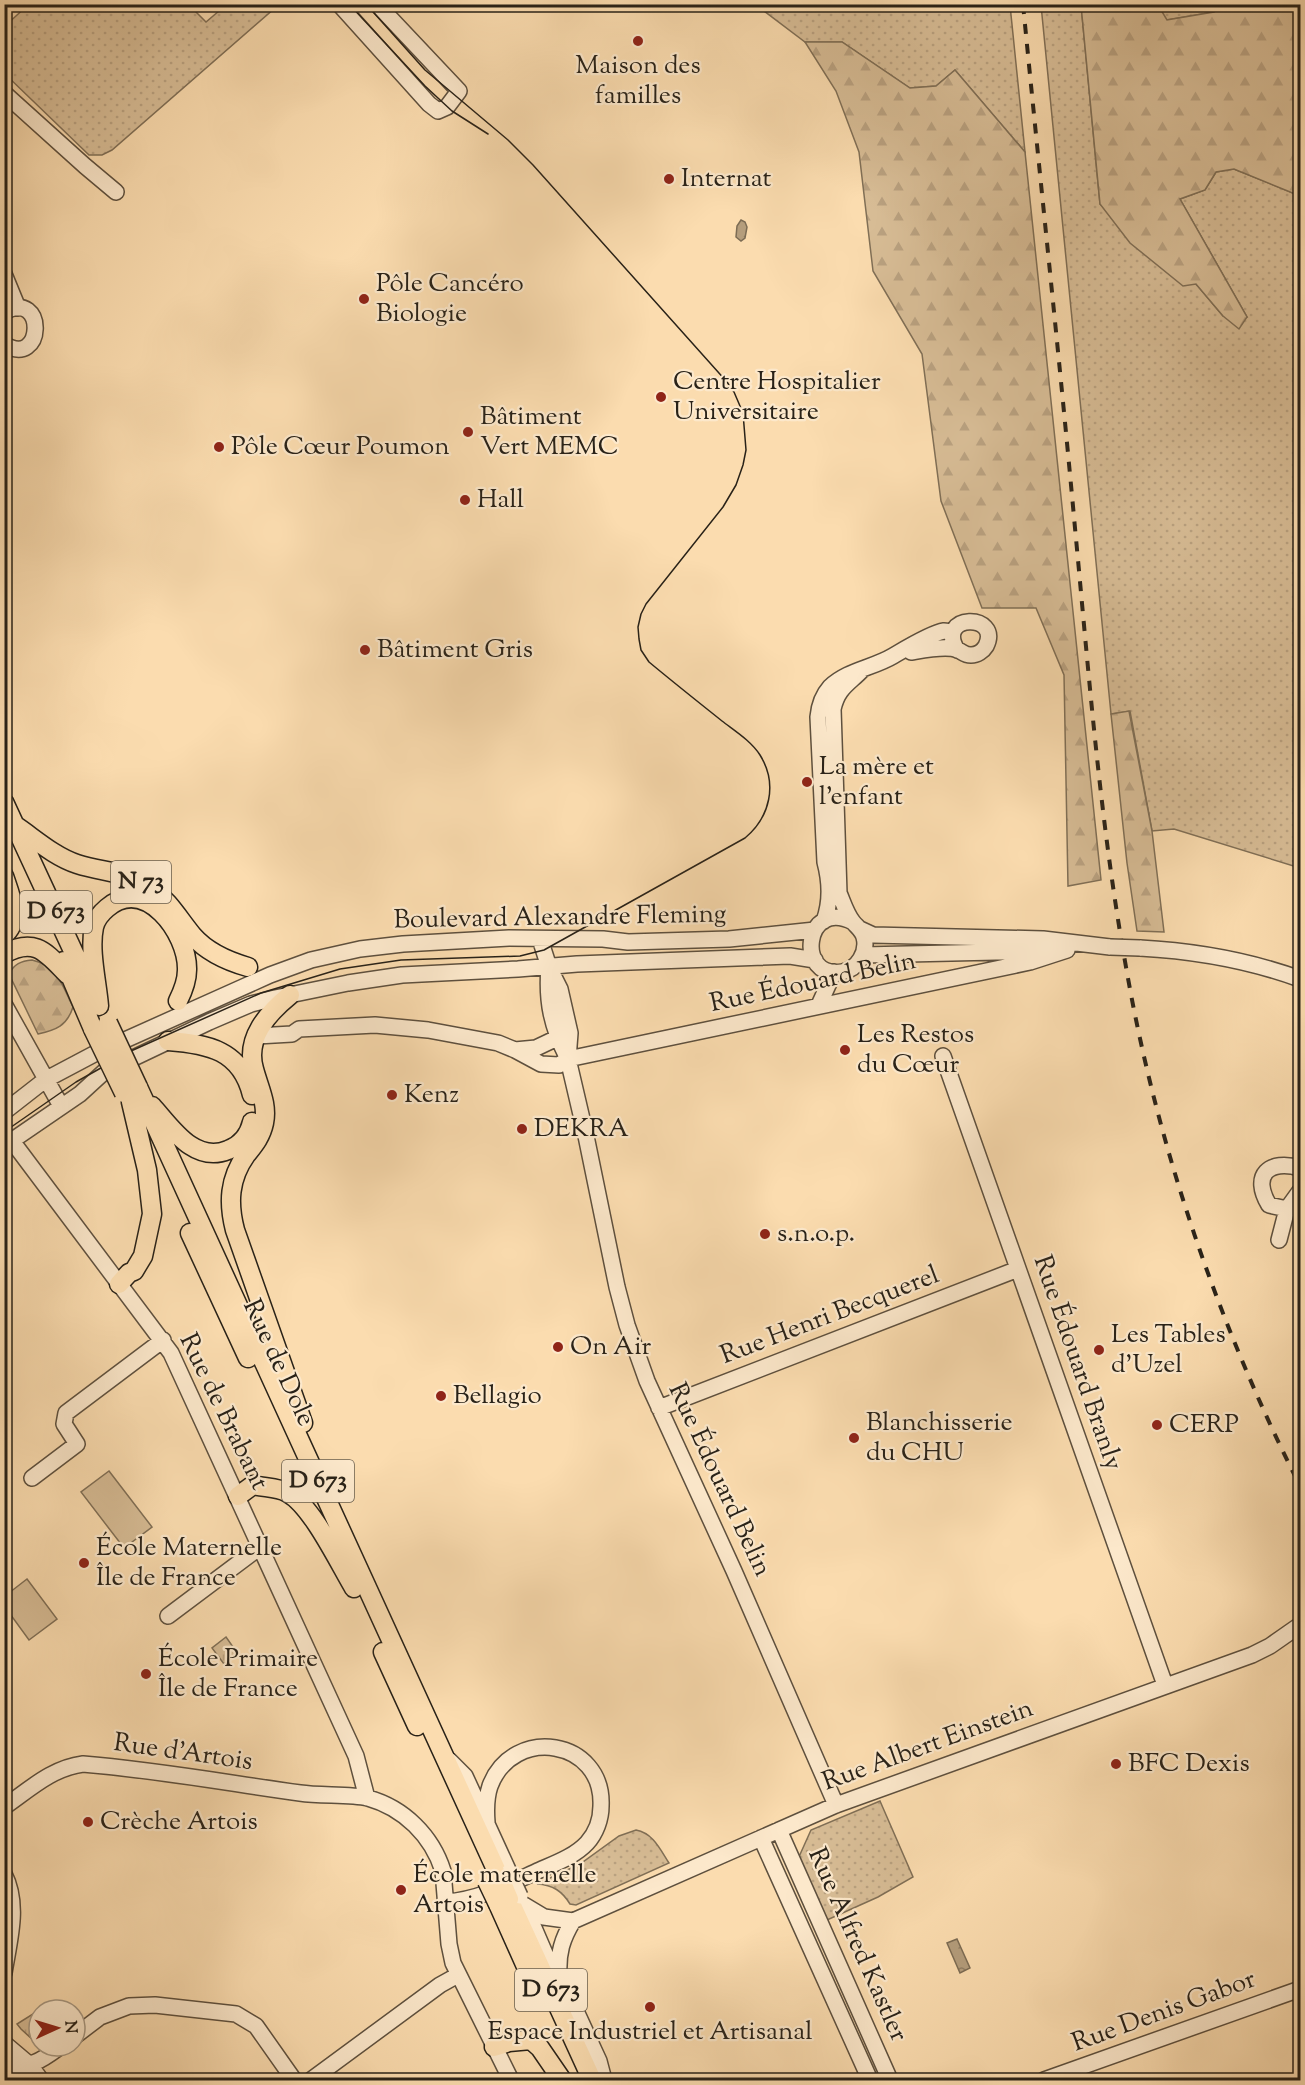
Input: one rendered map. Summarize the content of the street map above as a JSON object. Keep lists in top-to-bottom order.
{
  "streets": {
    "main road": ["N 73", "D 673", "Rue de Dole"],
    "street": [
      "Boulevard Alexandre Fleming",
      "Rue Édouard Belin",
      "Rue Henri Becquerel",
      "Rue Édouard Branly",
      "Rue de Brabant",
      "Rue Albert Einstein",
      "Rue d'Artois",
      "Rue Alfred Kastler",
      "Rue Denis Gabor"
    ]
  },
  "crossings": [
    ["N 73", "Boulevard Alexandre Fleming"],
    ["N 73", "Rue de Dole"],
    ["Boulevard Alexandre Fleming", "Rue Édouard Belin"],
    ["Boulevard Alexandre Fleming", "Rue de Brabant"],
    ["Rue Édouard Belin", "Rue Henri Becquerel"],
    ["Rue Édouard Belin", "Rue Albert Einstein"],
    ["Rue Henri Becquerel", "Rue Édouard Branly"],
    ["Rue Édouard Branly", "Rue Albert Einstein"],
    ["Rue de Brabant", "Rue d'Artois"],
    ["Rue Albert Einstein", "Rue Alfred Kastler"]
  ],
  "places": [
    "Maison des familles",
    "Internat",
    "Pôle Cancéro Biologie",
    "Centre Hospitalier Universitaire",
    "Bâtiment Vert MEMC",
    "Pôle Cœur Poumon",
    "Hall",
    "Bâtiment Gris",
    "La mère et l'enfant",
    "Les Restos du Cœur",
    "Kenz",
    "DEKRA",
    "s.n.o.p.",
    "On Air",
    "Les Tables d'Uzel",
    "Bellagio",
    "CERP",
    "Blanchisserie du CHU",
    "École Maternelle Île de France",
    "École Primaire Île de France",
    "BFC Dexis",
    "Crèche Artois",
    "École maternelle Artois",
    "Espace Industriel et Artisanal"
  ],
  "north": "right"
}
